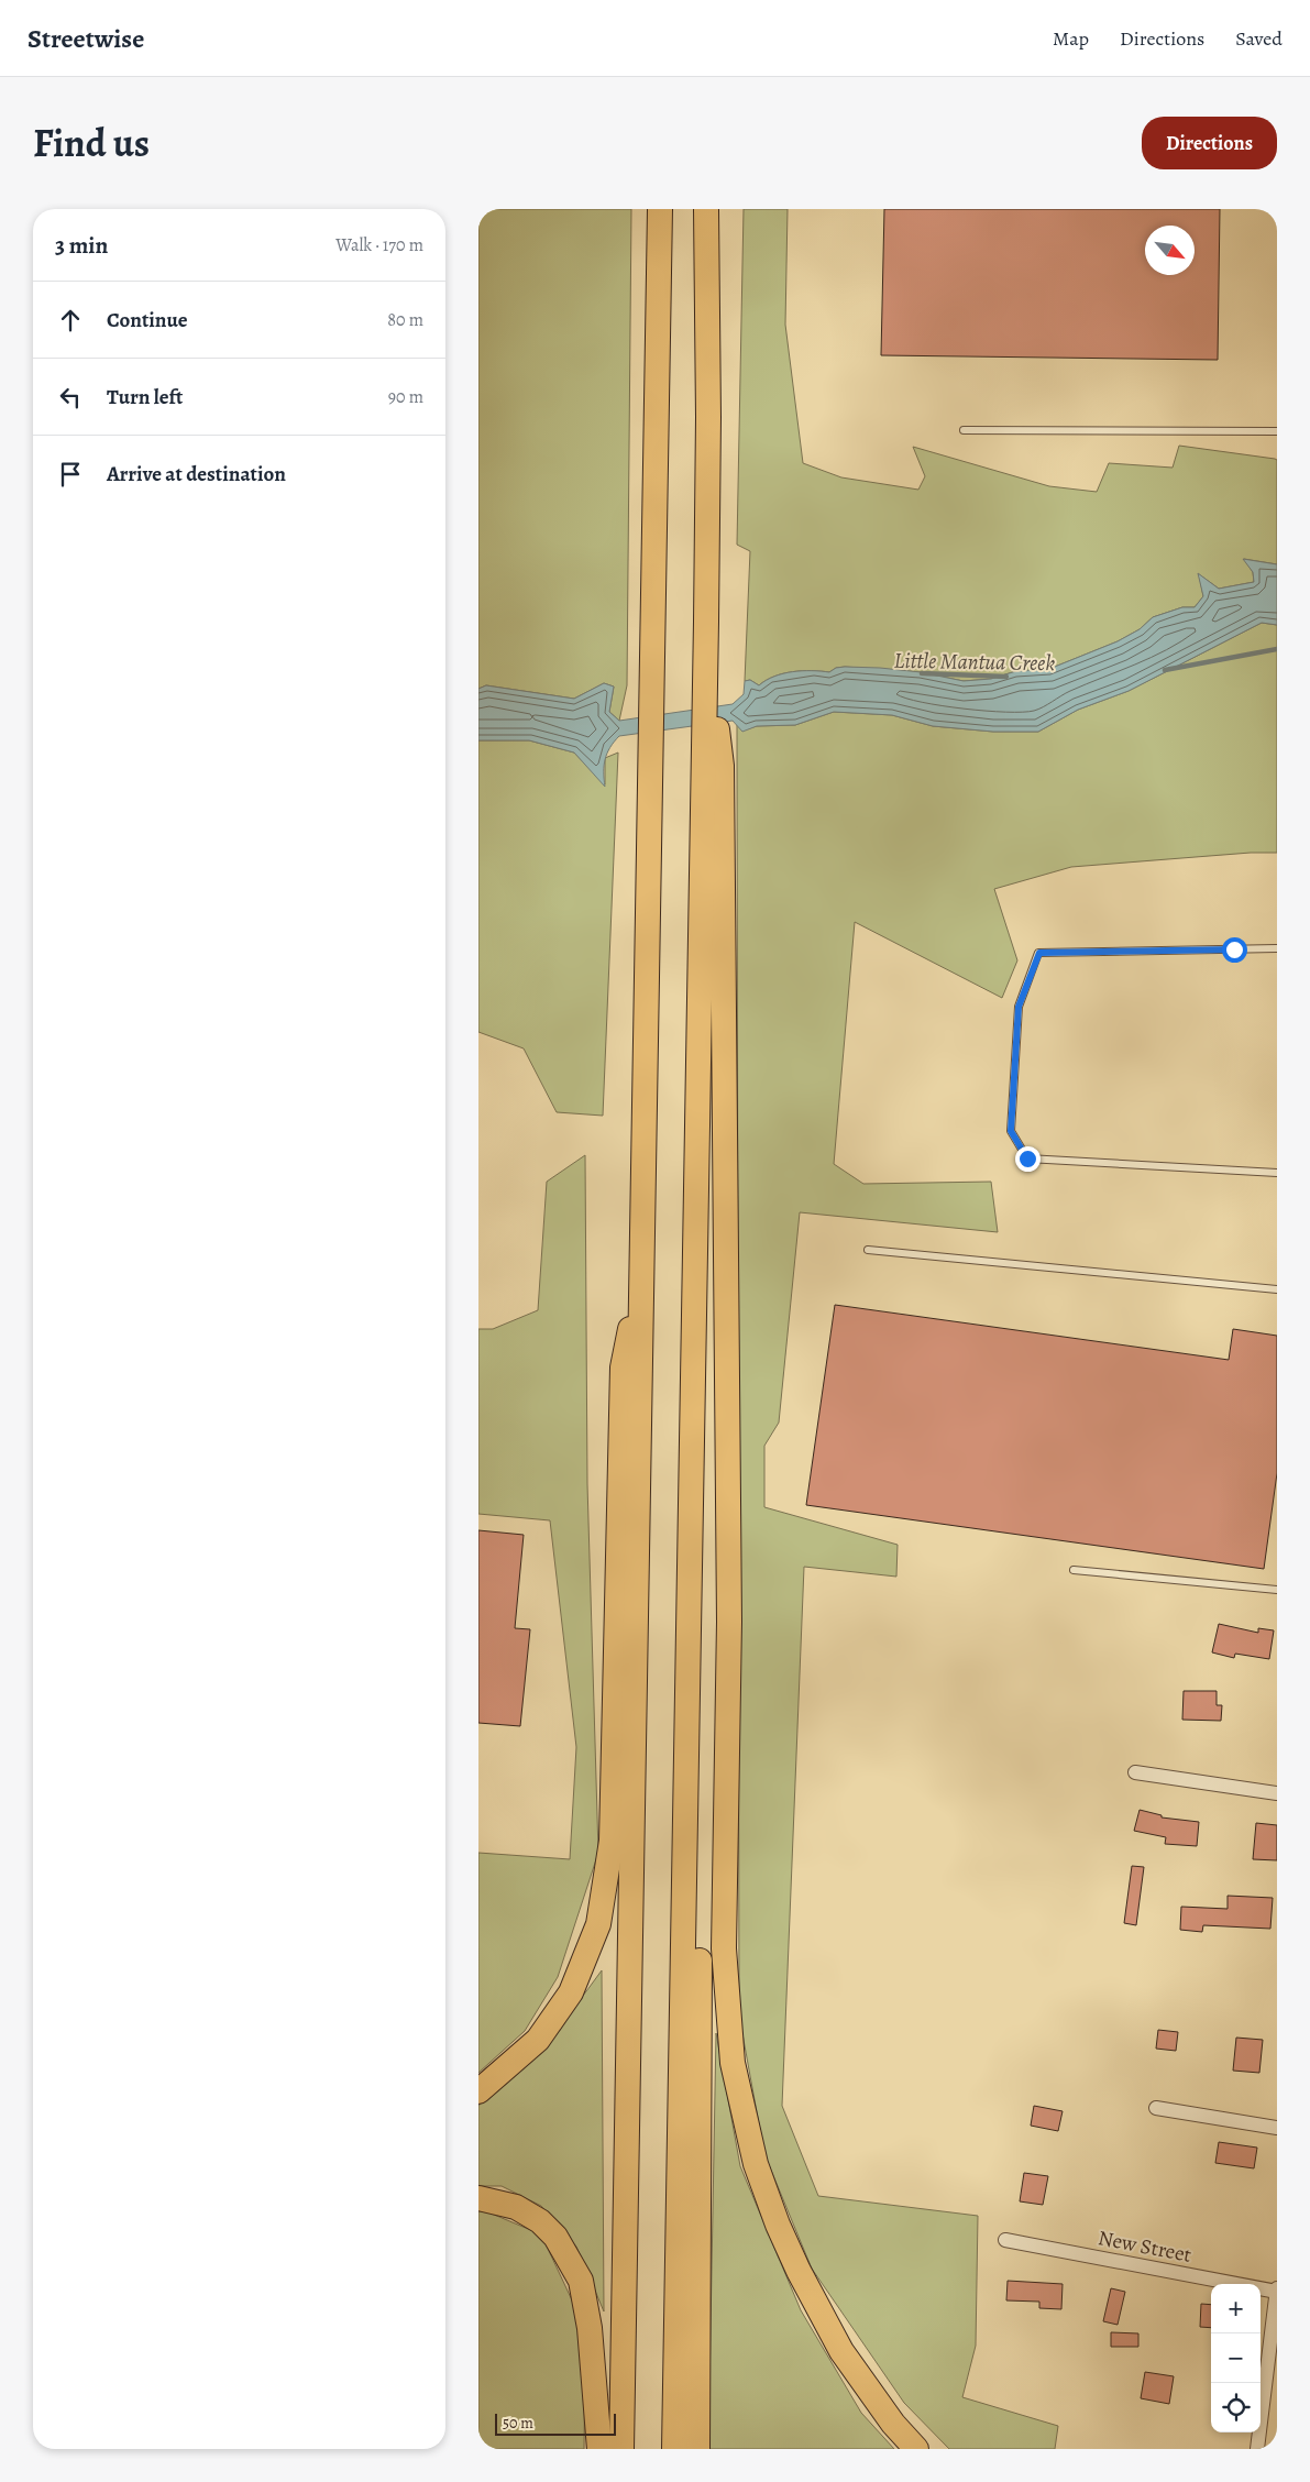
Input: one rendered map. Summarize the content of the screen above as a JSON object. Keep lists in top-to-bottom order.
{
  "streets": {
    "street": ["New Street"]
  },
  "water": ["Little Mantua Creek"],
  "scale_bar": "50 m",
  "north": "bottom right",
  "page": {
    "header": "Streetwise",
    "nav": ["Map", "Directions", "Saved"],
    "title": "Find us",
    "buttons": "Directions",
    "heading": ["3 min", "Walk · 170 m"],
    "list": [
      ["Continue", "80 m"],
      ["Turn left", "90 m"],
      "Arrive at destination"
    ],
    "map_buttons": ["+", "−"],
    "scale": "50 m"
  }
}
